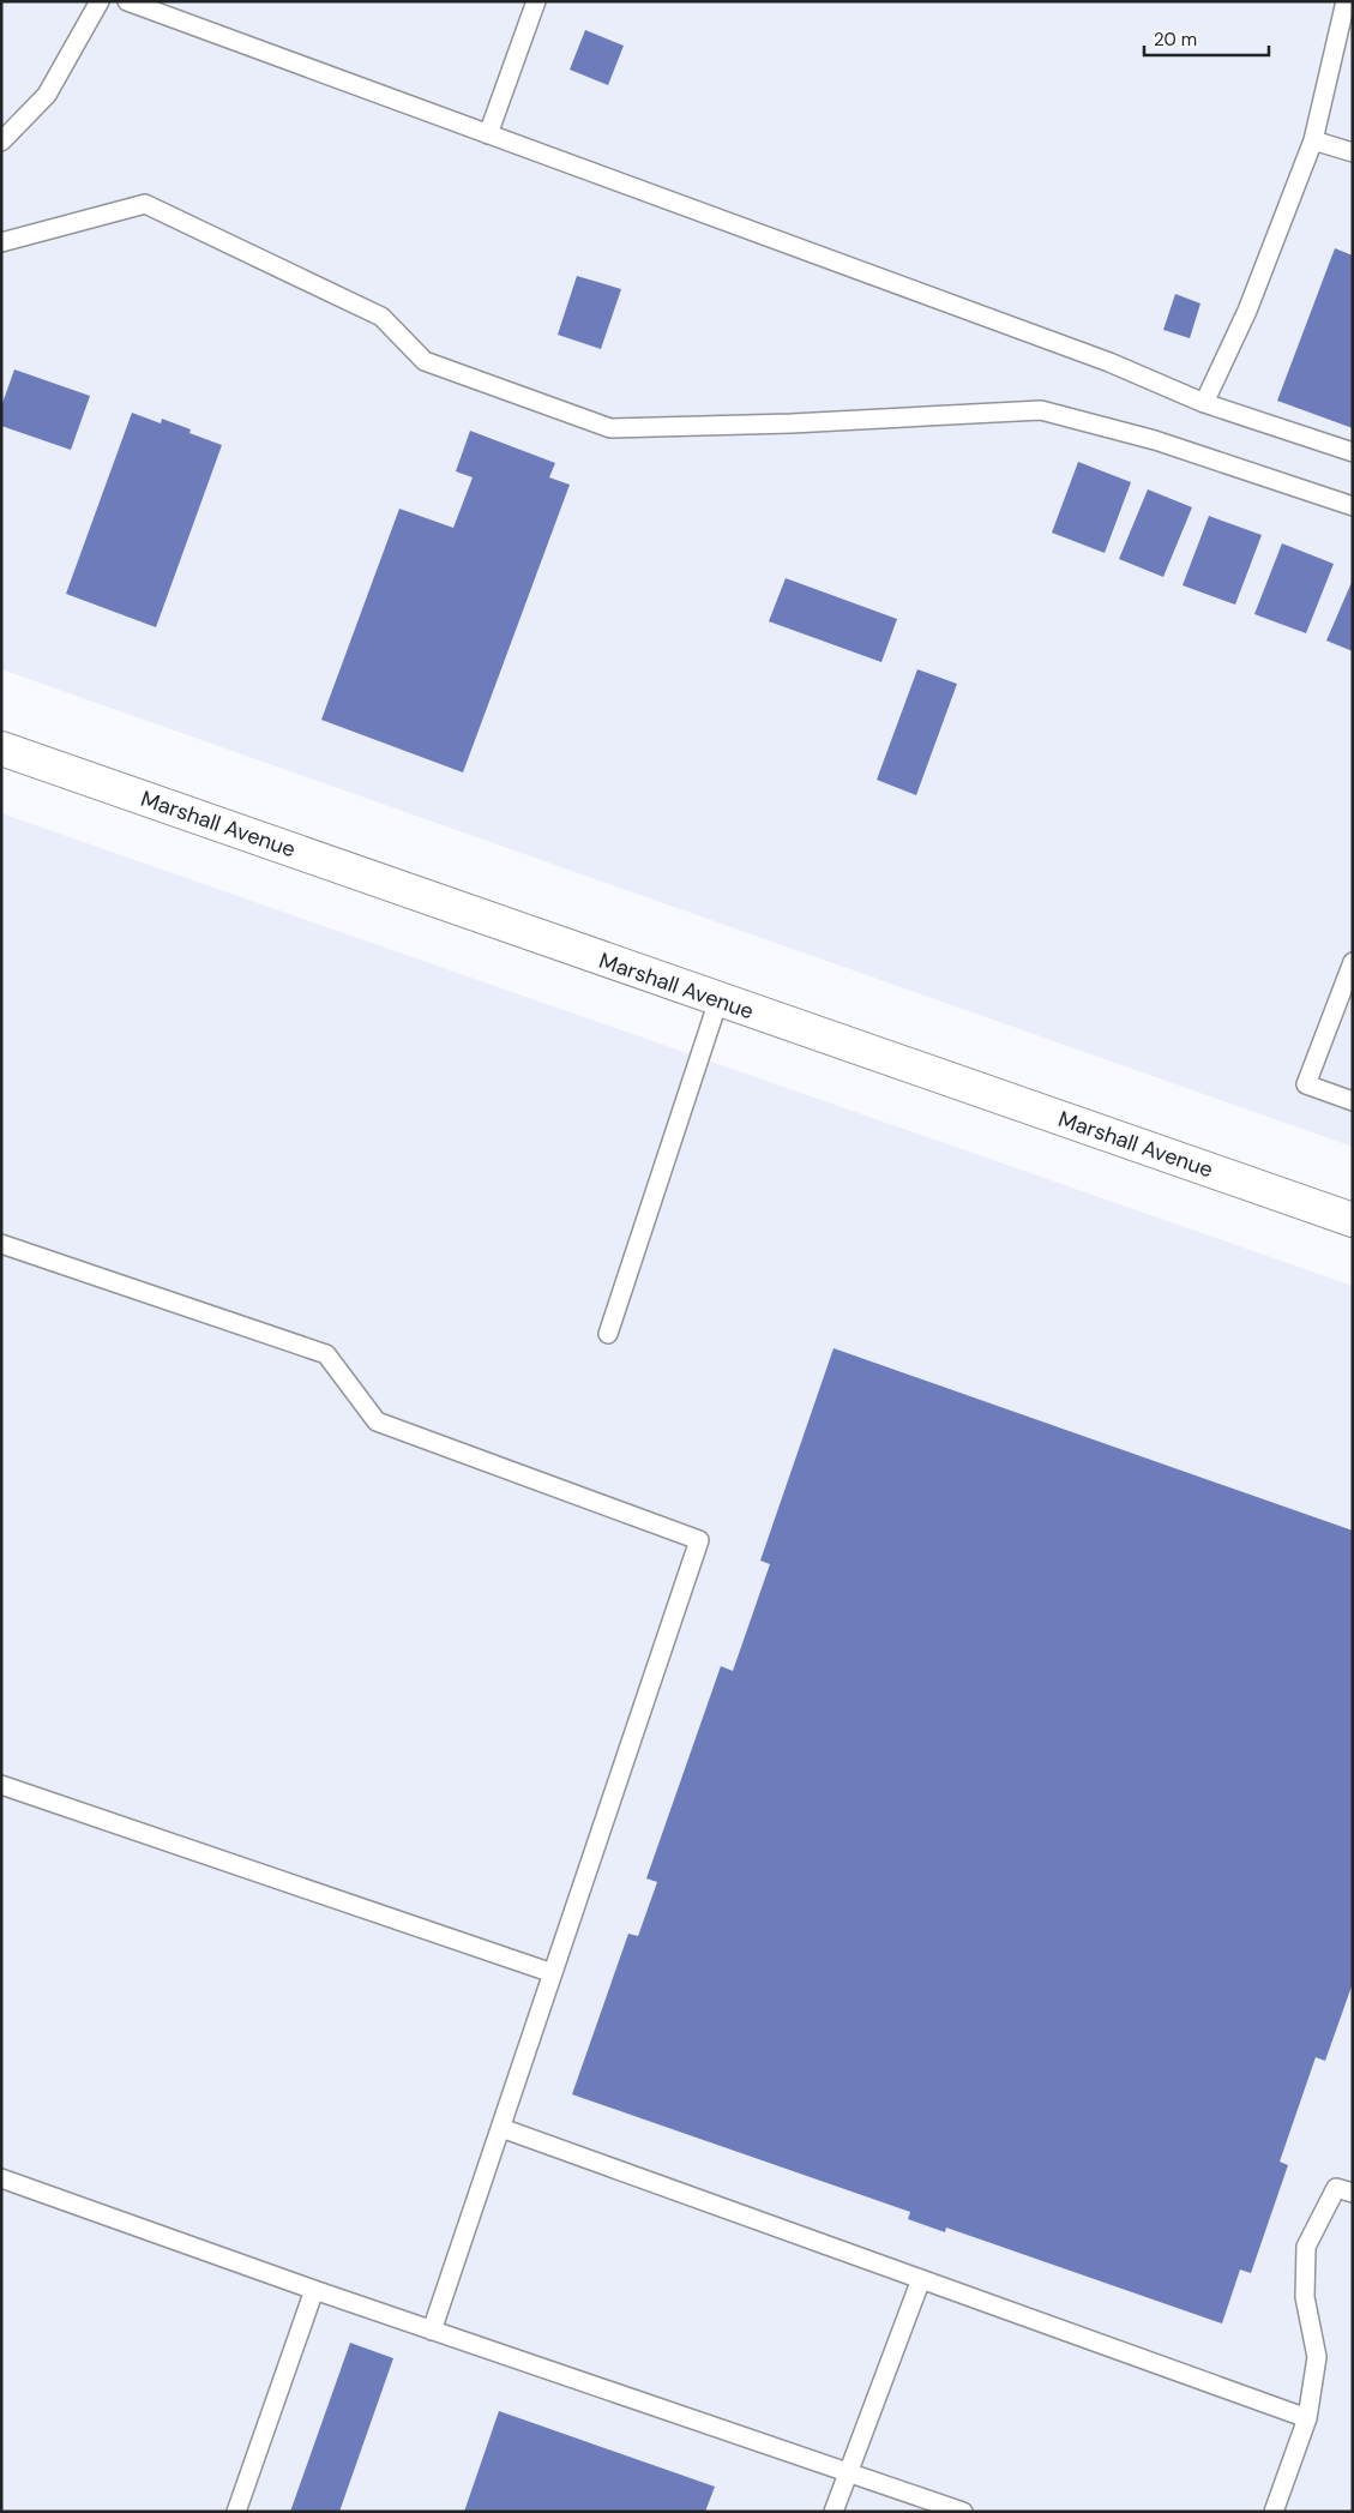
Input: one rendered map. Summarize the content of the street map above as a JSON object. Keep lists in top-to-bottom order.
{
  "streets": {
    "street": ["Marshall Avenue"]
  },
  "scale_bar": "20 m"
}
